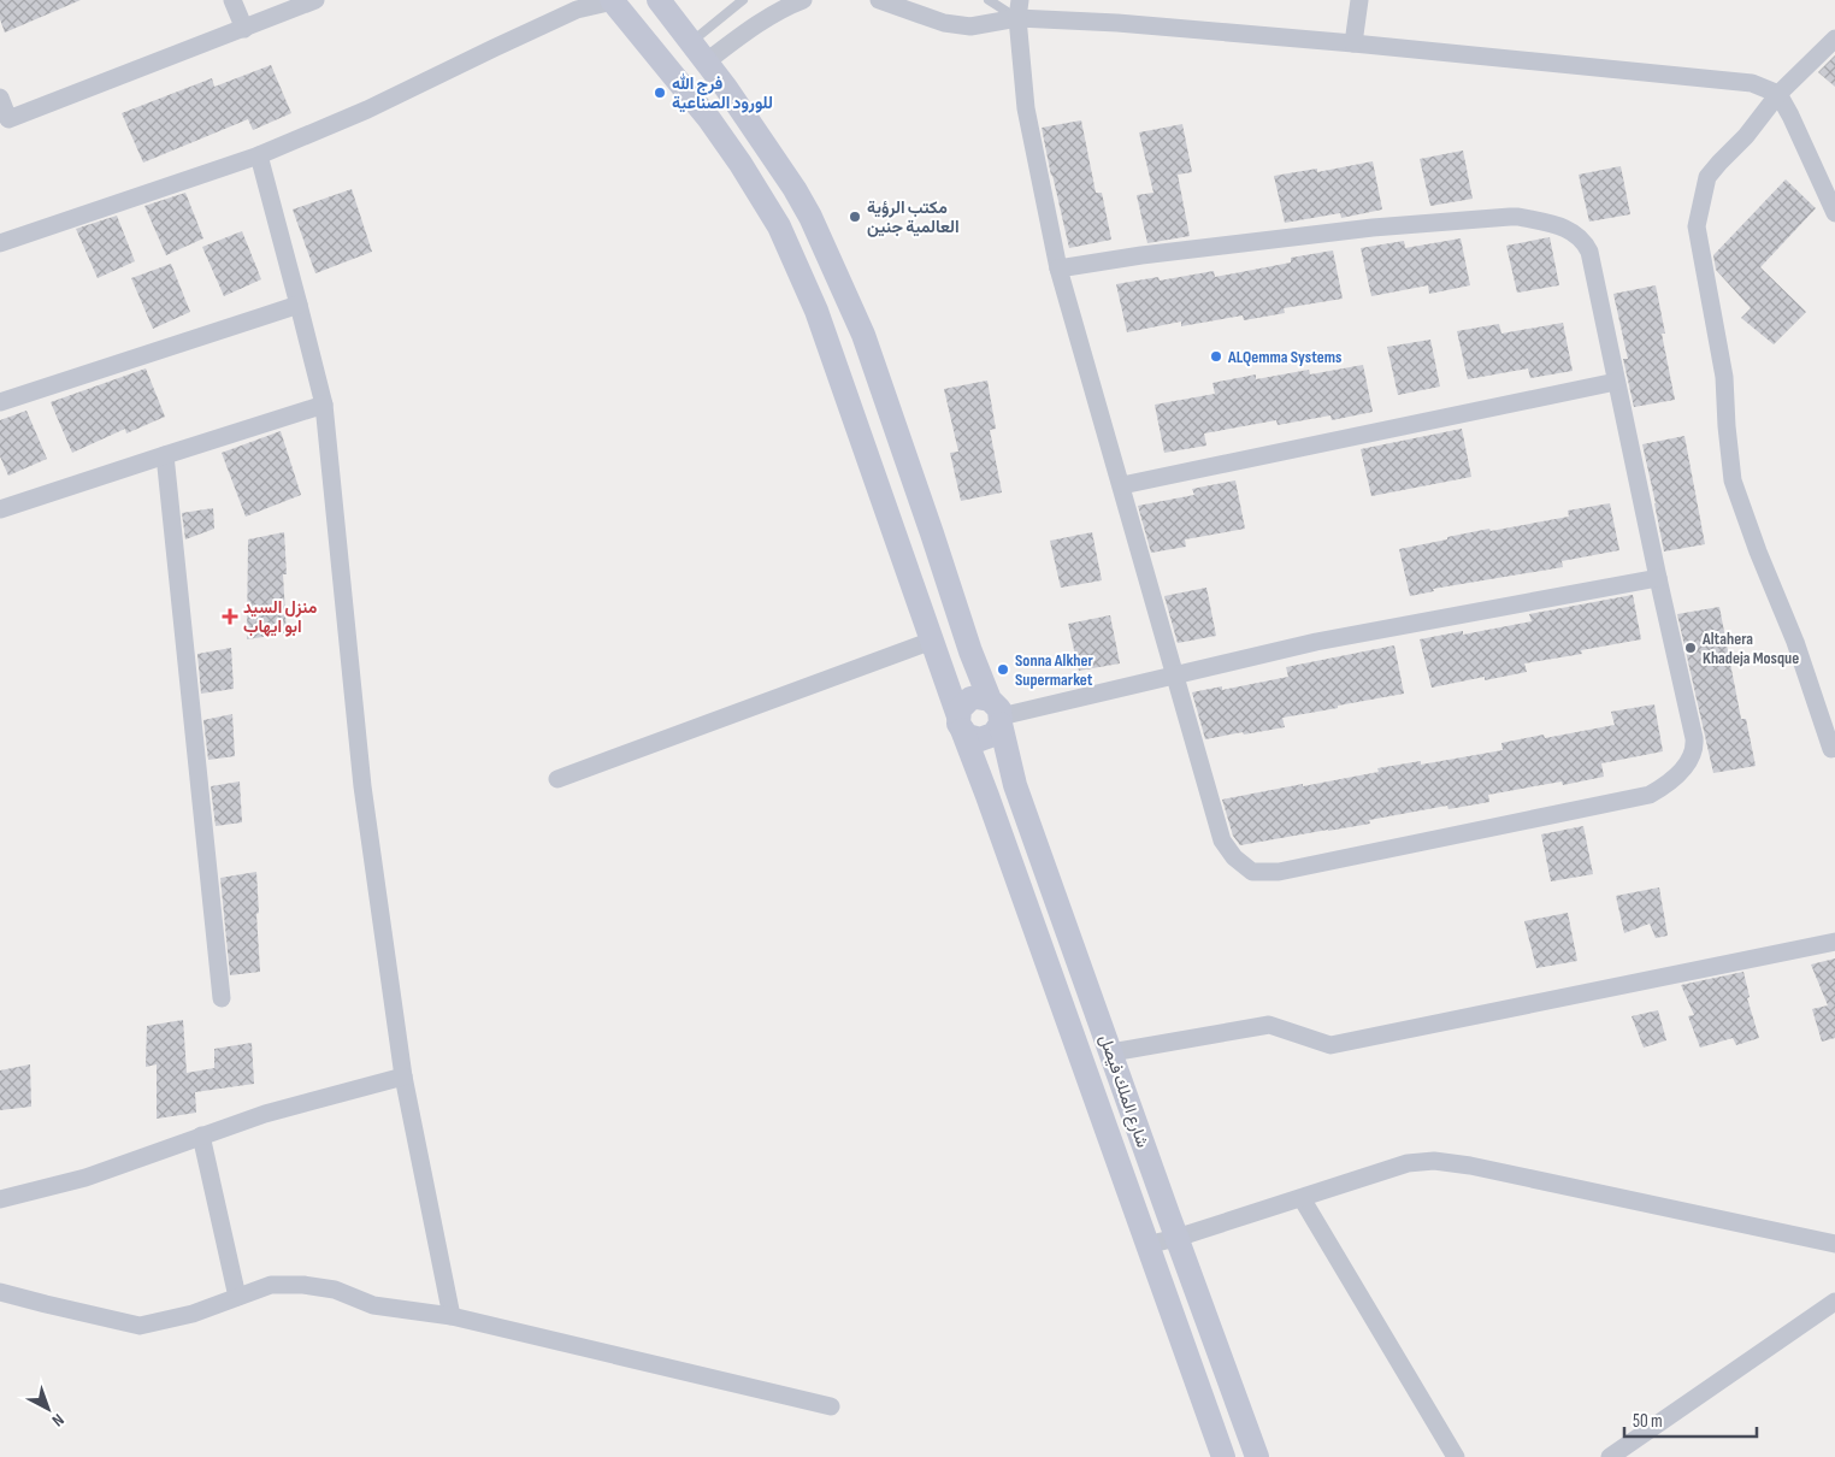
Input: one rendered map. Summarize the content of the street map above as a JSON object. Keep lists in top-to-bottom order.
{
  "streets": {
    "main road": ["شارع الملك فيصل"]
  },
  "places": {
    "other": [
      "فرج الله للورود الصناعية",
      "مكتب الرؤية العالمية جنين",
      "ALQemma Systems",
      "Altahera Khadeja Mosque",
      "Sonna Alkher Supermarket"
    ],
    "health": ["منزل السيد ابو ايهاب"]
  },
  "scale_bar": "50 m",
  "north": "bottom right"
}
